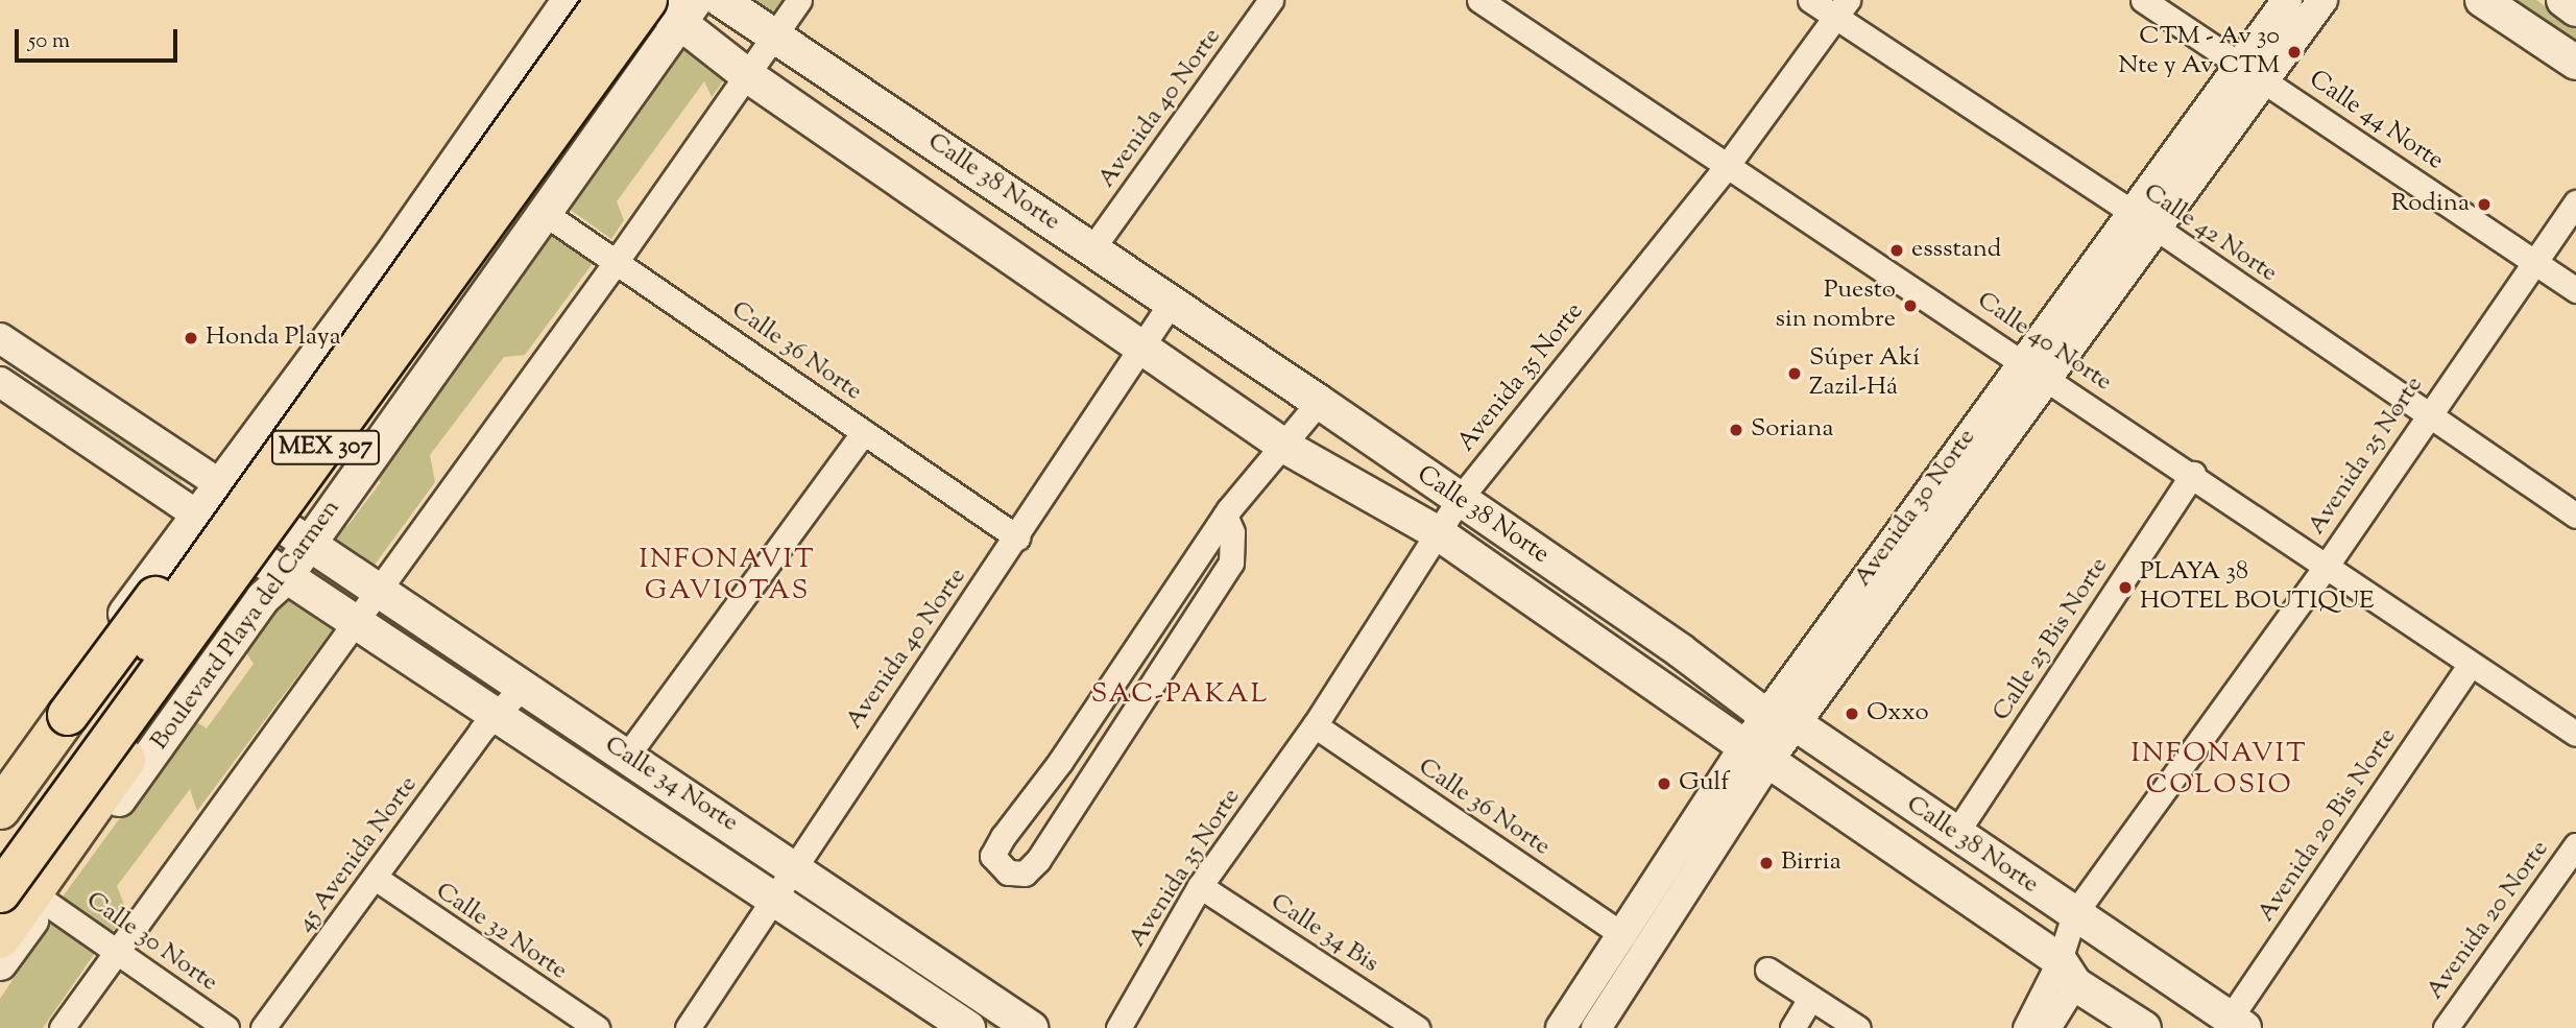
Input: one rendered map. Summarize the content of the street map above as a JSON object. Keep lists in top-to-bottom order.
{
  "streets": {
    "highway": ["MEX 307"],
    "main road": ["Calle 38 Norte", "Boulevard Playa del Carmen", "Calle 34 Norte"],
    "street": [
      "Avenida 40 Norte",
      "Calle 44 Norte",
      "Calle 42 Norte",
      "Calle 40 Norte",
      "Calle 36 Norte",
      "Avenida 35 Norte",
      "Avenida 25 Norte",
      "Avenida 30 Norte",
      "Calle 25 Bis Norte",
      "Avenida 20 Bis Norte",
      "45 Avenida Norte",
      "Avenida 20 Norte",
      "Calle 32 Norte",
      "Calle 34 Bis",
      "Calle 30 Norte"
    ]
  },
  "crossings": [
    ["Avenida 40 Norte", "Calle 38 Norte"],
    ["Avenida 40 Norte", "Calle 36 Norte"],
    ["Avenida 40 Norte", "Calle 34 Norte"],
    ["Calle 44 Norte", "Avenida 25 Norte"],
    ["Calle 44 Norte", "Avenida 30 Norte"],
    ["Calle 38 Norte", "Avenida 35 Norte"],
    ["Calle 38 Norte", "MEX 307"],
    ["Calle 38 Norte", "Avenida 25 Norte"],
    ["Calle 38 Norte", "Avenida 30 Norte"],
    ["Calle 38 Norte", "Boulevard Playa del Carmen"],
    ["Calle 38 Norte", "Calle 25 Bis Norte"],
    ["Calle 38 Norte", "Avenida 20 Bis Norte"],
    ["Calle 42 Norte", "Avenida 35 Norte"],
    ["Calle 42 Norte", "Avenida 25 Norte"],
    ["Calle 42 Norte", "Avenida 30 Norte"],
    ["Calle 40 Norte", "Avenida 35 Norte"],
    ["Calle 40 Norte", "Avenida 25 Norte"],
    ["Calle 40 Norte", "Avenida 30 Norte"],
    ["Calle 40 Norte", "Calle 25 Bis Norte"],
    ["Calle 40 Norte", "Avenida 20 Bis Norte"],
    ["Calle 36 Norte", "Avenida 35 Norte"],
    ["Calle 36 Norte", "Avenida 30 Norte"],
    ["Calle 36 Norte", "Boulevard Playa del Carmen"],
    ["Avenida 35 Norte", "Calle 34 Bis"],
    ["Boulevard Playa del Carmen", "Calle 34 Norte"],
    ["Boulevard Playa del Carmen", "Calle 30 Norte"],
    ["Calle 34 Norte", "45 Avenida Norte"],
    ["45 Avenida Norte", "Calle 32 Norte"]
  ],
  "districts": ["INFONAVIT GAVIOTAS", "SAC-PAKAL", "INFONAVIT COLOSIO"],
  "places": [
    "CTM - Av 30 Nte y Av CTM",
    "Rodina",
    "essstand",
    "Puesto sin nombre",
    "Honda Playa",
    "Súper Akí Zazil-Há",
    "Soriana",
    "PLAYA 38 HOTEL BOUTIQUE",
    "Oxxo",
    "Gulf",
    "Birria"
  ],
  "scale_bar": "50 m"
}
